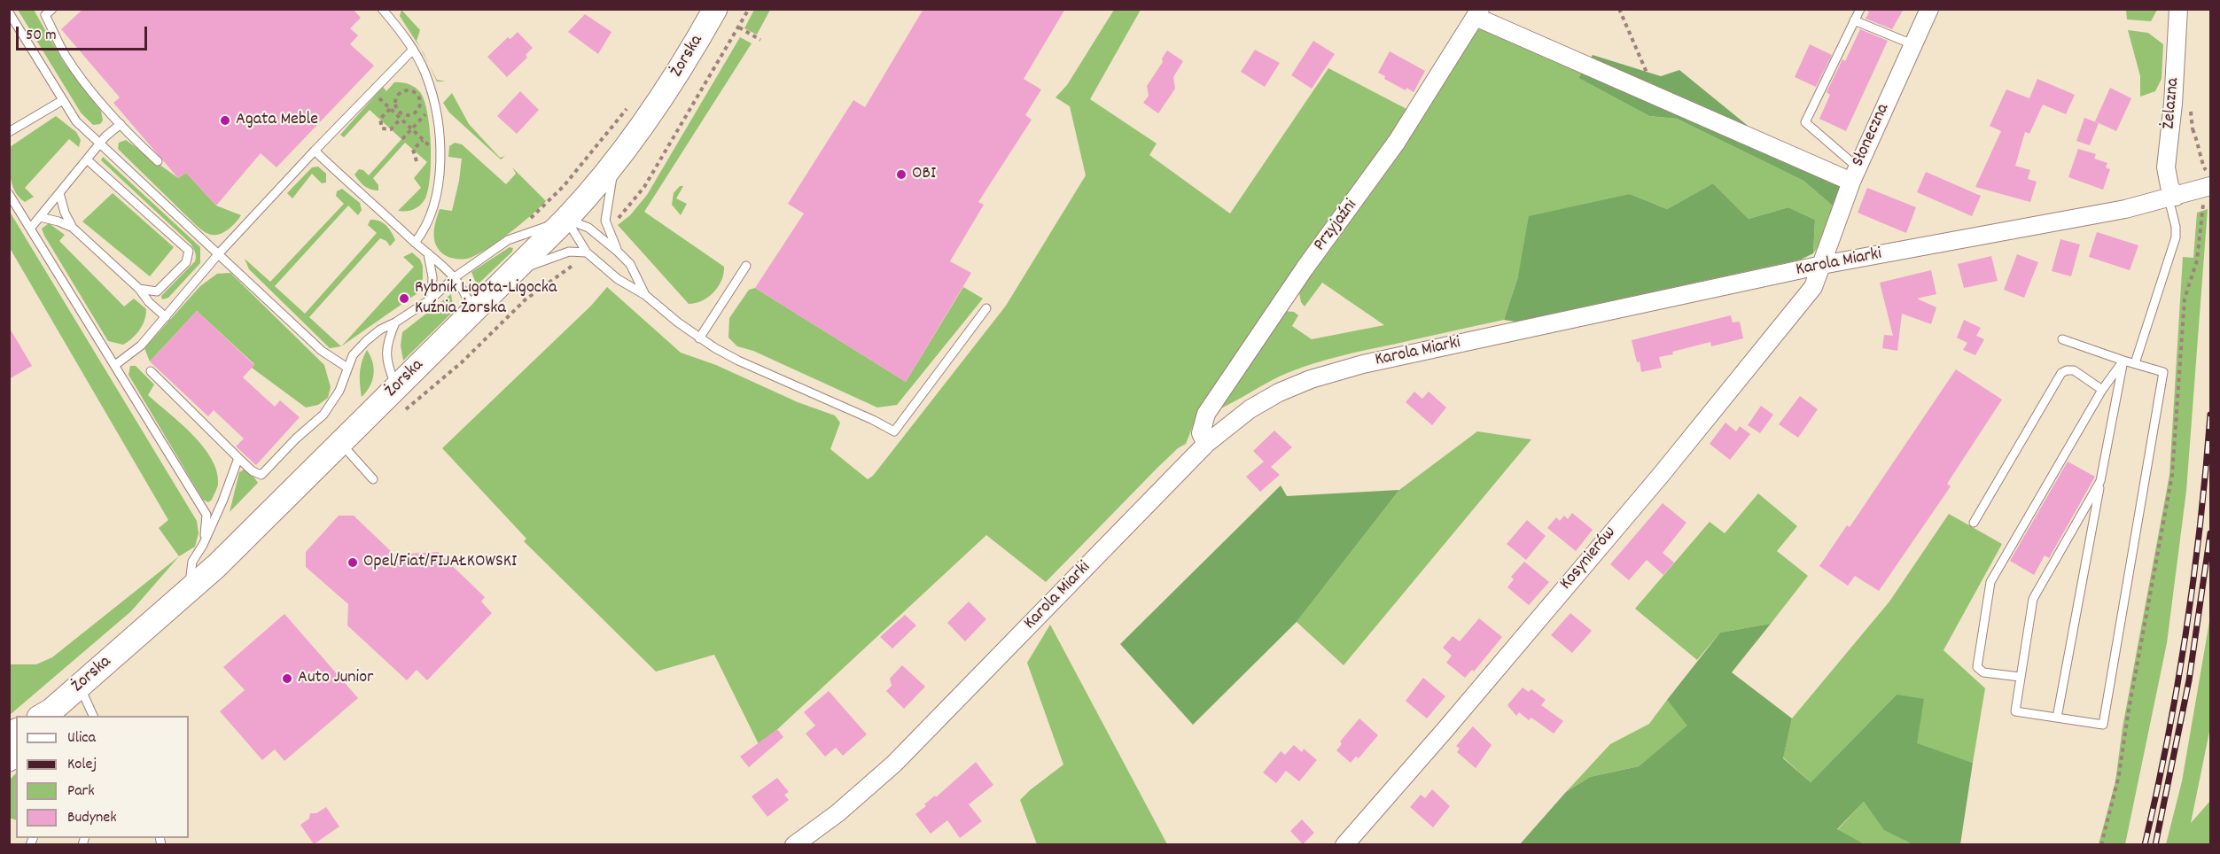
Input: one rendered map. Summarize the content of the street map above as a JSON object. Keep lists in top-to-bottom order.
{
  "streets": {
    "main road": ["Żorska"],
    "street": [
      "Żelazna",
      "Słoneczna",
      "Przyjaźni",
      "Karola Miarki",
      "Kosynierów"
    ]
  },
  "crossings": [
    ["Żelazna", "Karola Miarki"],
    ["Słoneczna", "Karola Miarki"],
    ["Słoneczna", "Kosynierów"],
    ["Przyjaźni", "Karola Miarki"],
    ["Karola Miarki", "Kosynierów"]
  ],
  "places": [
    "Agata Meble",
    "OBI",
    "Rybnik Ligota-Ligocka Kuźnia Żorska",
    "Opel/Fiat/FIJAŁKOWSKI",
    "Auto Junior"
  ],
  "legend": [
    "Ulica",
    "Kolej",
    "Park",
    "Budynek"
  ],
  "scale_bar": "50 m"
}
